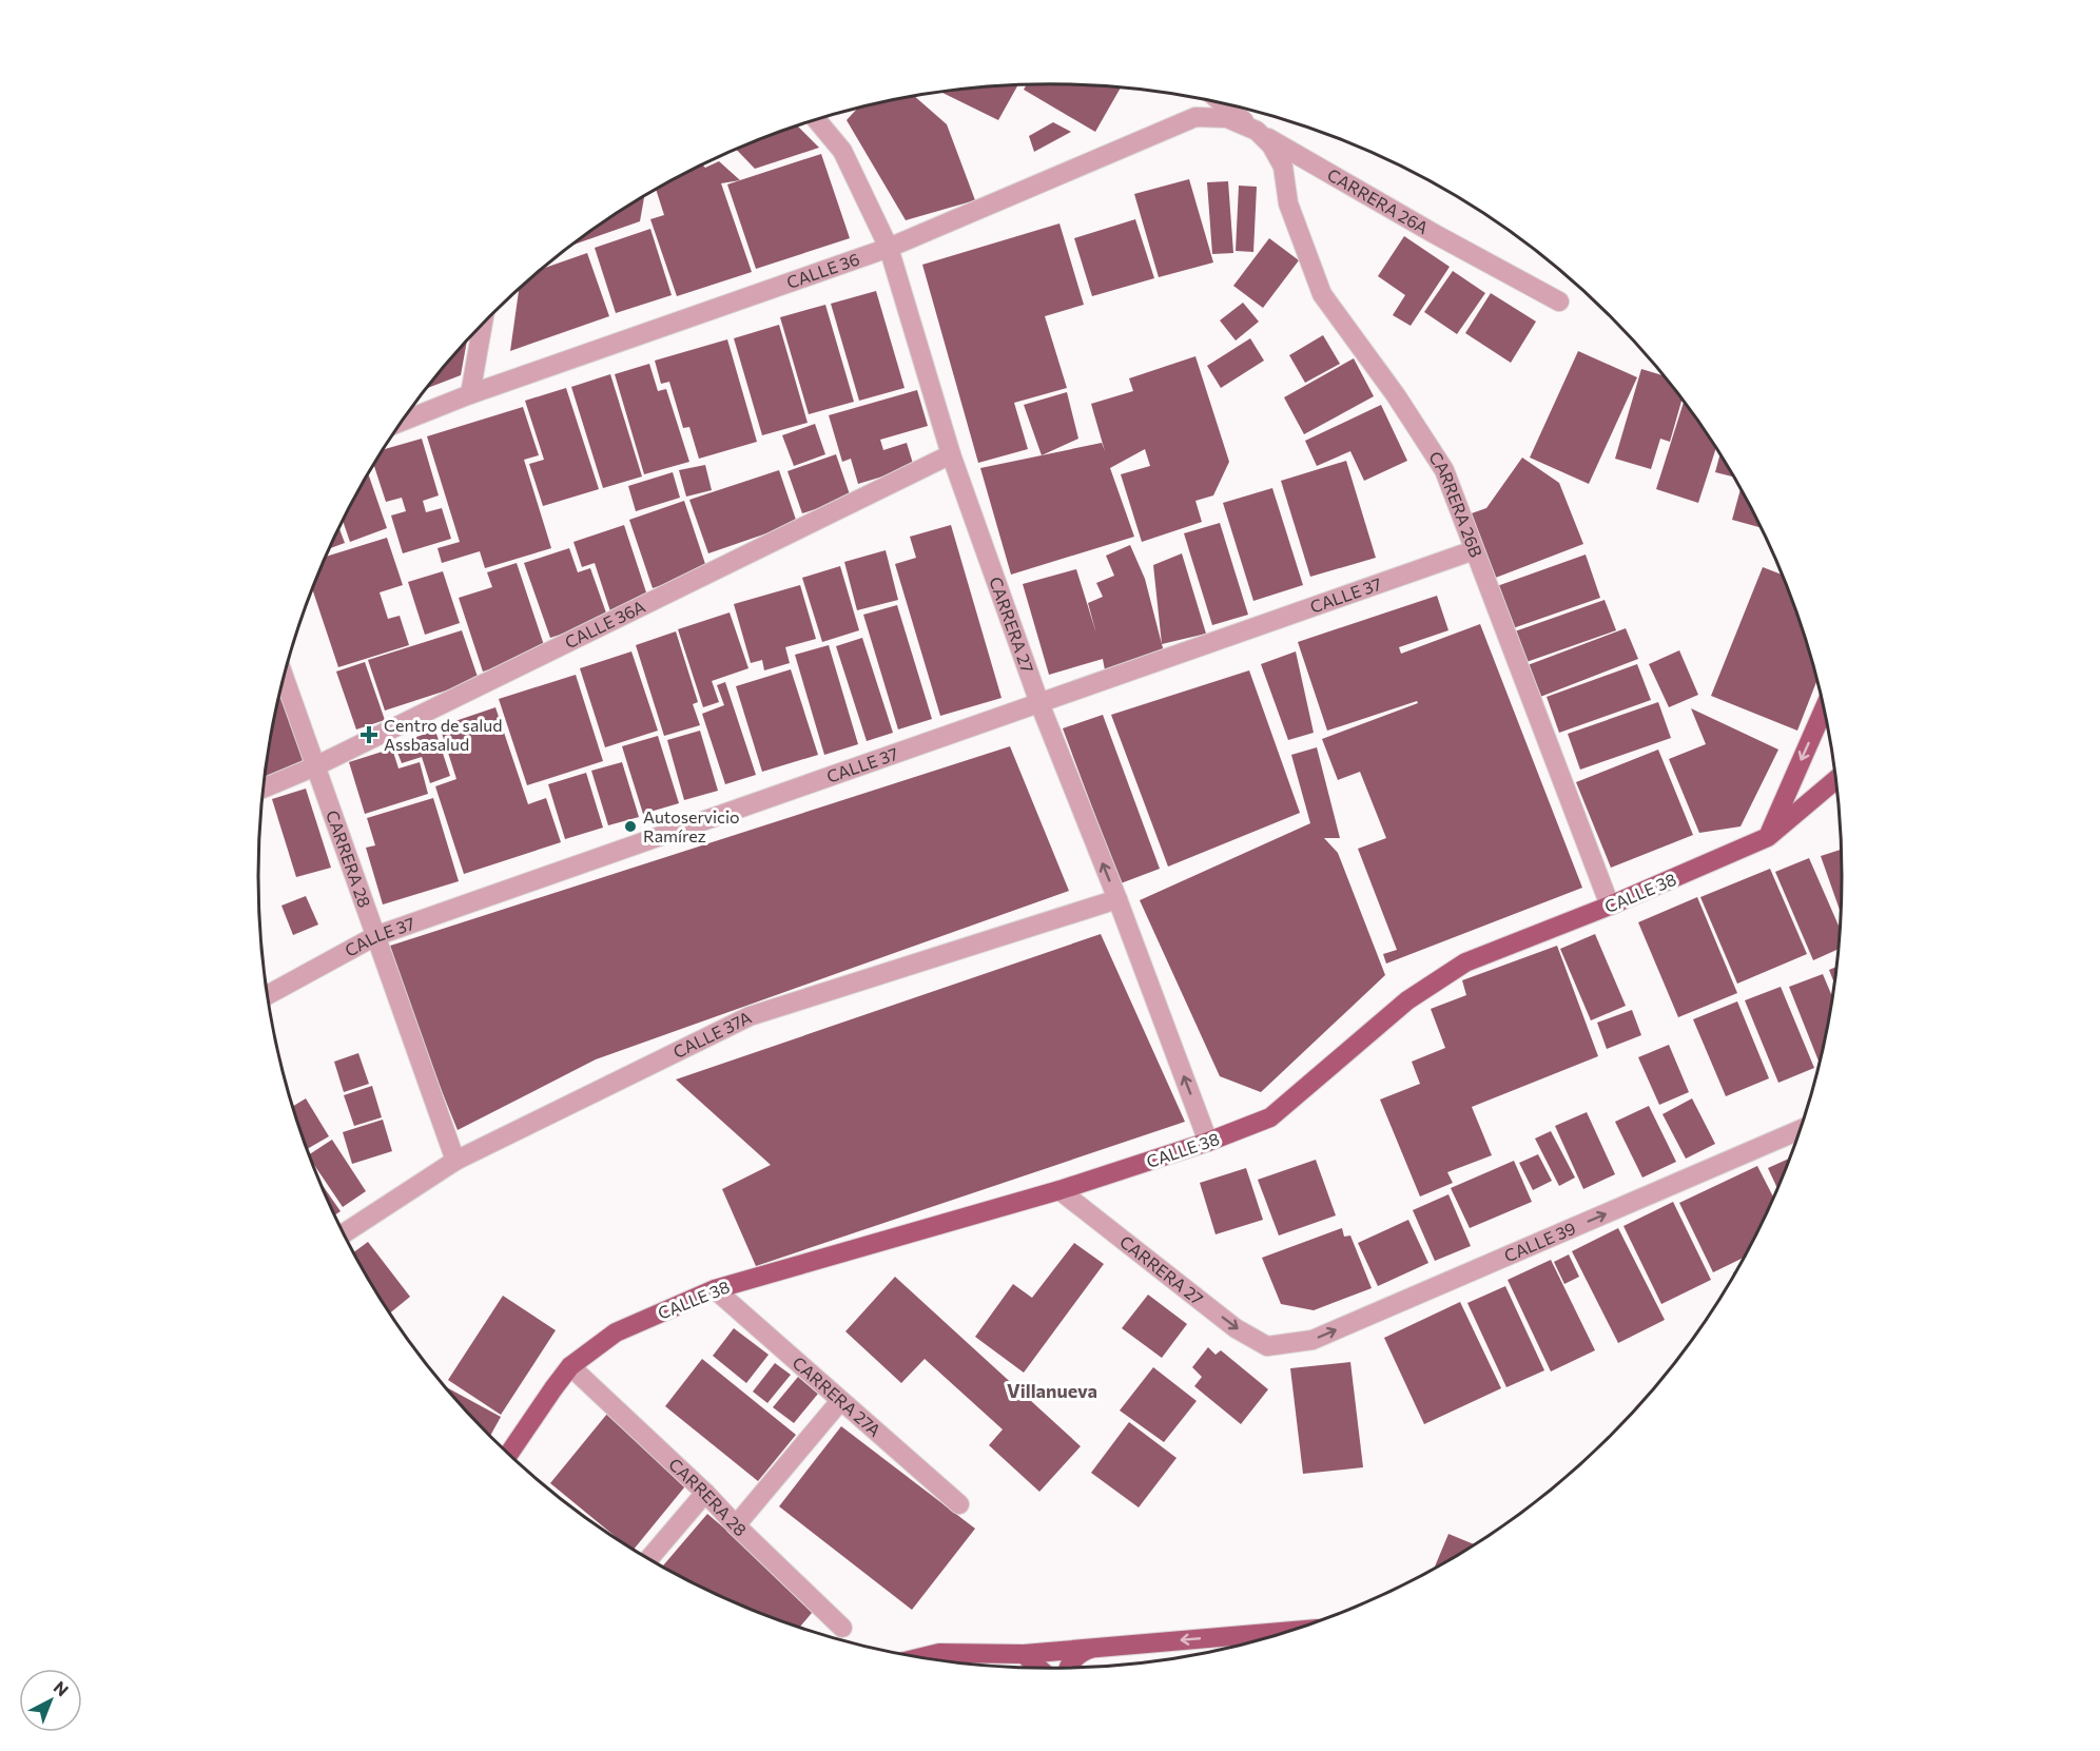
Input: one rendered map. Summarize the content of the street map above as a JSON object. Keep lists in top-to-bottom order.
{
  "streets": {
    "main road": ["CALLE 38"],
    "street": [
      "CARRERA 26A",
      "CALLE 36",
      "CARRERA 26B",
      "CALLE 37",
      "CALLE 36A",
      "CARRERA 27",
      "CARRERA 28",
      "CALLE 37A",
      "CALLE 39",
      "CARRERA 27A"
    ]
  },
  "crossings": [
    ["CARRERA 26A", "CALLE 36"],
    ["CARRERA 26A", "CARRERA 26B"],
    ["CALLE 36", "CARRERA 26B"],
    ["CALLE 36", "CARRERA 27"],
    ["CARRERA 26B", "CALLE 37"],
    ["CARRERA 26B", "CALLE 38"],
    ["CALLE 37", "CARRERA 27"],
    ["CALLE 37", "CARRERA 28"],
    ["CALLE 36A", "CARRERA 27"],
    ["CALLE 36A", "CARRERA 28"],
    ["CARRERA 27", "CALLE 38"],
    ["CARRERA 27", "CALLE 37A"],
    ["CARRERA 27", "CALLE 39"],
    ["CARRERA 28", "CALLE 38"],
    ["CARRERA 28", "CALLE 37A"],
    ["CALLE 38", "CARRERA 27A"]
  ],
  "one_way": ["CALLE 39"],
  "districts": ["Villanueva"],
  "places": {
    "health": ["Centro de salud Assbasalud"],
    "other": ["Autoservicio Ramírez"]
  },
  "north": "top right"
}
